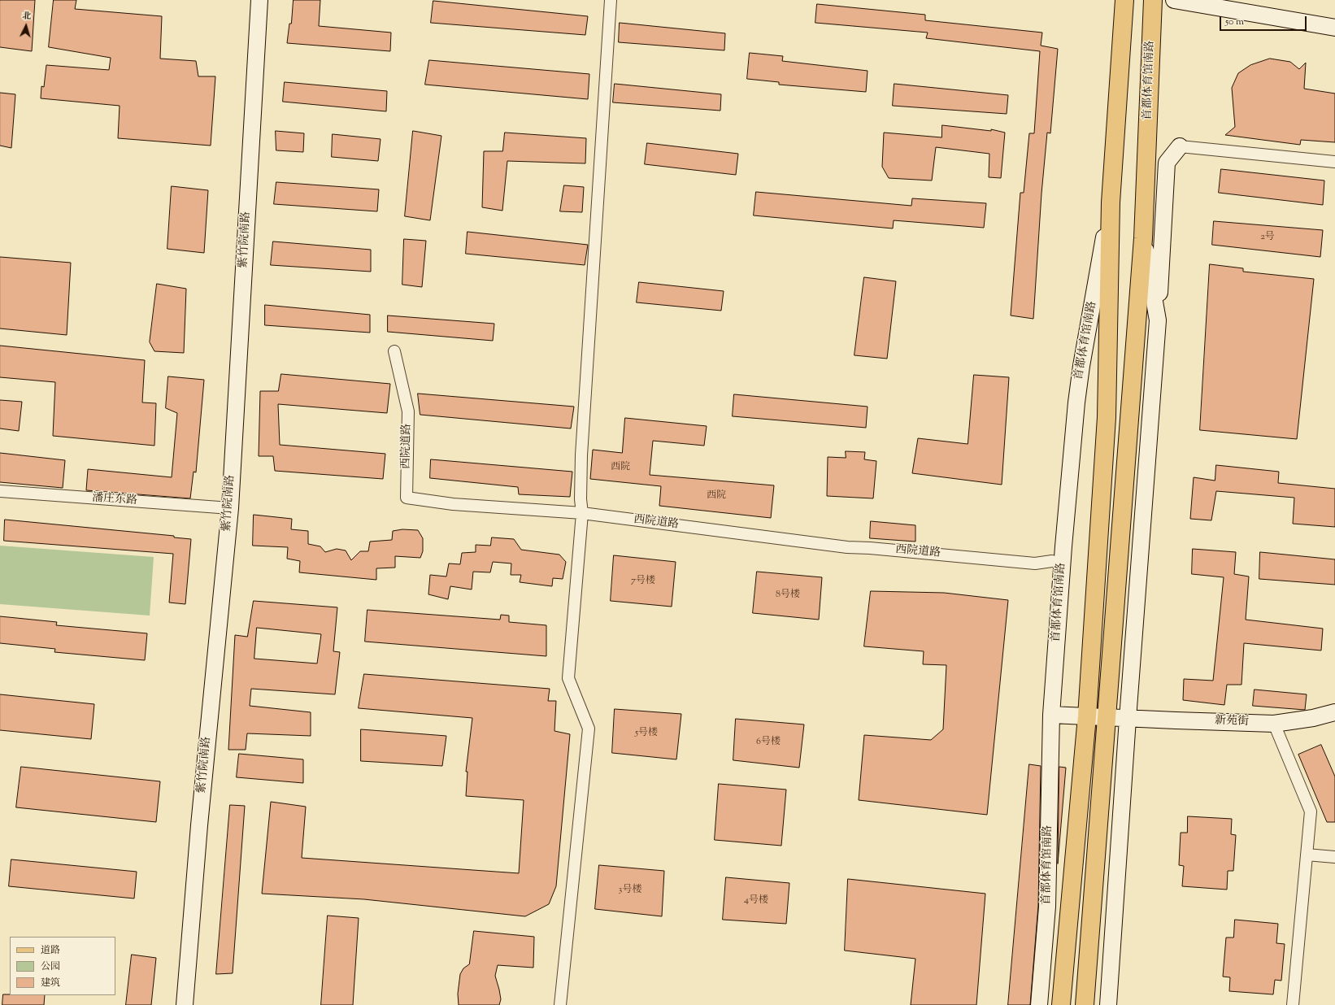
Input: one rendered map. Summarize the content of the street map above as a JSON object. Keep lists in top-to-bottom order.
{
  "streets": {
    "main road": ["首都体育馆南路"],
    "street": [
      "紫竹院南路",
      "西院道路",
      "潘庄东路",
      "新苑街"
    ]
  },
  "crossings": [
    ["首都体育馆南路", "新苑街"],
    ["紫竹院南路", "潘庄东路"]
  ],
  "house_numbers": [
    "2号",
    "西院",
    "西院",
    "7号楼",
    "8号楼",
    "5号楼",
    "6号楼",
    "3号楼",
    "4号楼"
  ],
  "legend": ["道路", "公园", "建筑"],
  "scale_bar": "50 m",
  "north": "top"
}
